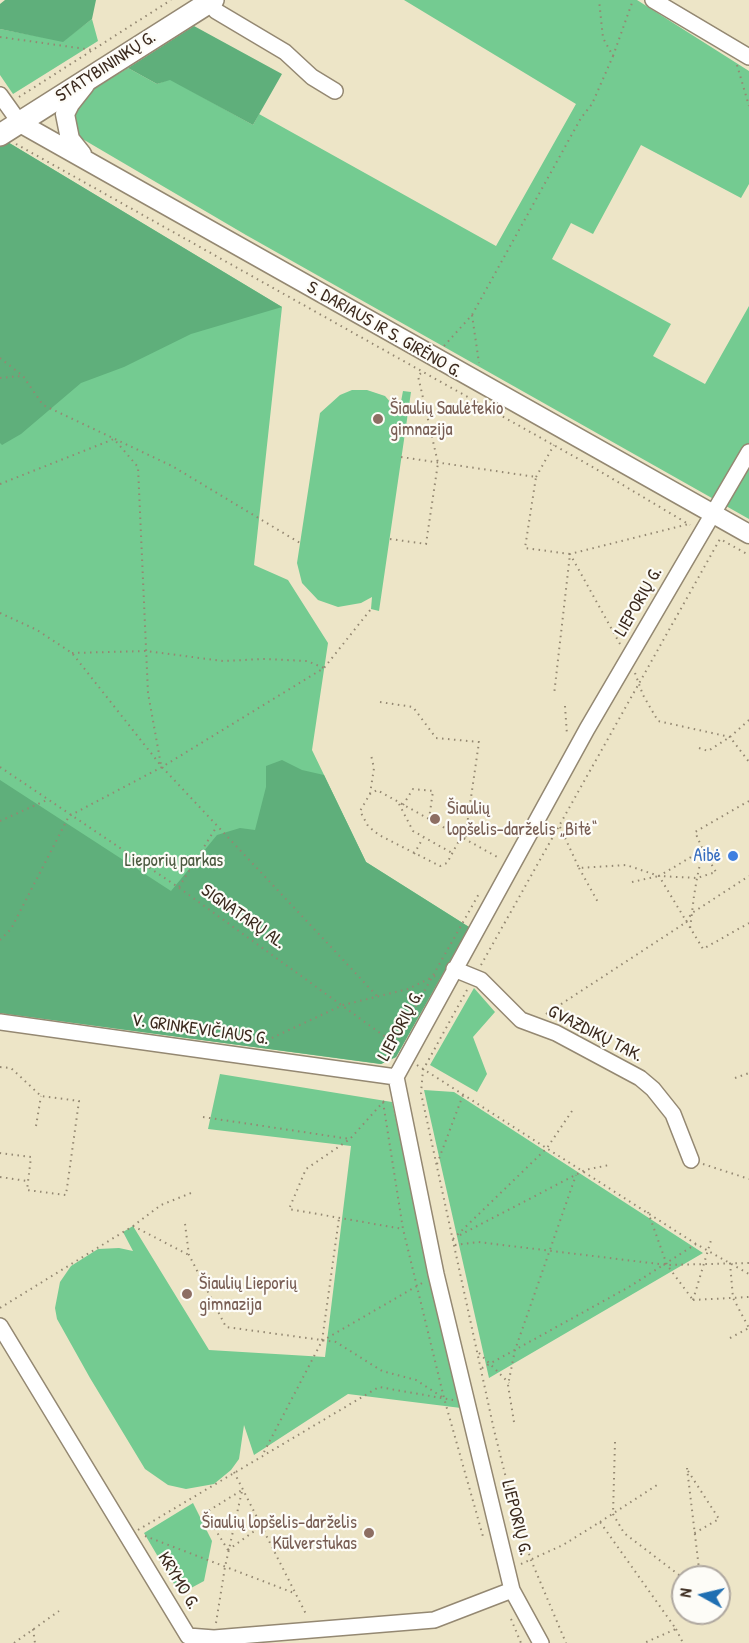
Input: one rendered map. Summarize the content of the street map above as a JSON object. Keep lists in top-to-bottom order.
{
  "streets": {
    "main road": ["STATYBININKŲ G."],
    "street": [
      "S. DARIAUS IR S. GIRĖNO G.",
      "LIEPORIŲ G.",
      "V. GRINKEVIČIAUS G.",
      "GVAZDIKŲ TAK.",
      "KRYMO G."
    ],
    "path": ["SIGNATARŲ AL."]
  },
  "crossings": [
    ["STATYBININKŲ G.", "S. DARIAUS IR S. GIRĖNO G."],
    ["S. DARIAUS IR S. GIRĖNO G.", "LIEPORIŲ G."],
    ["LIEPORIŲ G.", "SIGNATARŲ AL."],
    ["LIEPORIŲ G.", "V. GRINKEVIČIAUS G."],
    ["LIEPORIŲ G.", "GVAZDIKŲ TAK."],
    ["LIEPORIŲ G.", "KRYMO G."]
  ],
  "parks": ["Lieporių parkas"],
  "places": [
    "Šiaulių Saulėtekio gimnazija",
    "Šiaulių lopšelis-darželis „Bitė“",
    "Aibė",
    "Šiaulių Lieporių gimnazija",
    "Šiaulių lopšelis-darželis Kūlverstukas"
  ],
  "north": "left"
}
